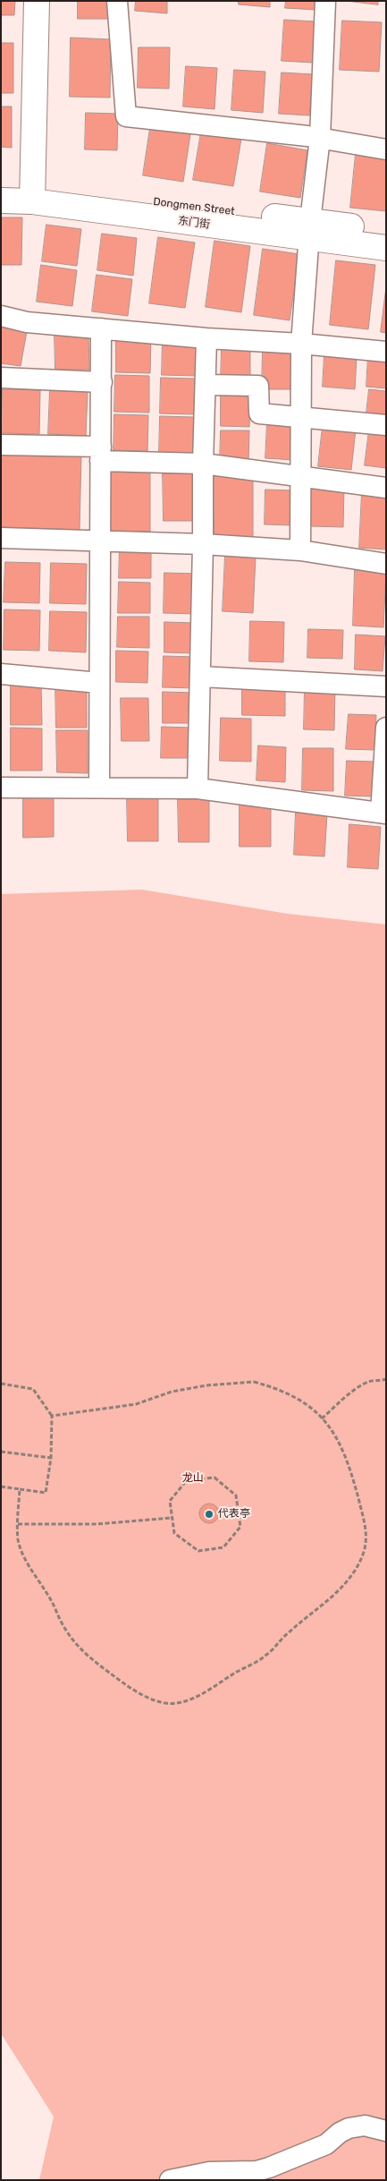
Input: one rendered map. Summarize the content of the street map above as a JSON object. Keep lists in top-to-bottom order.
{
  "streets": {
    "street": ["东门街"]
  },
  "parks": ["龙山"],
  "places": ["代表亭"]
}
